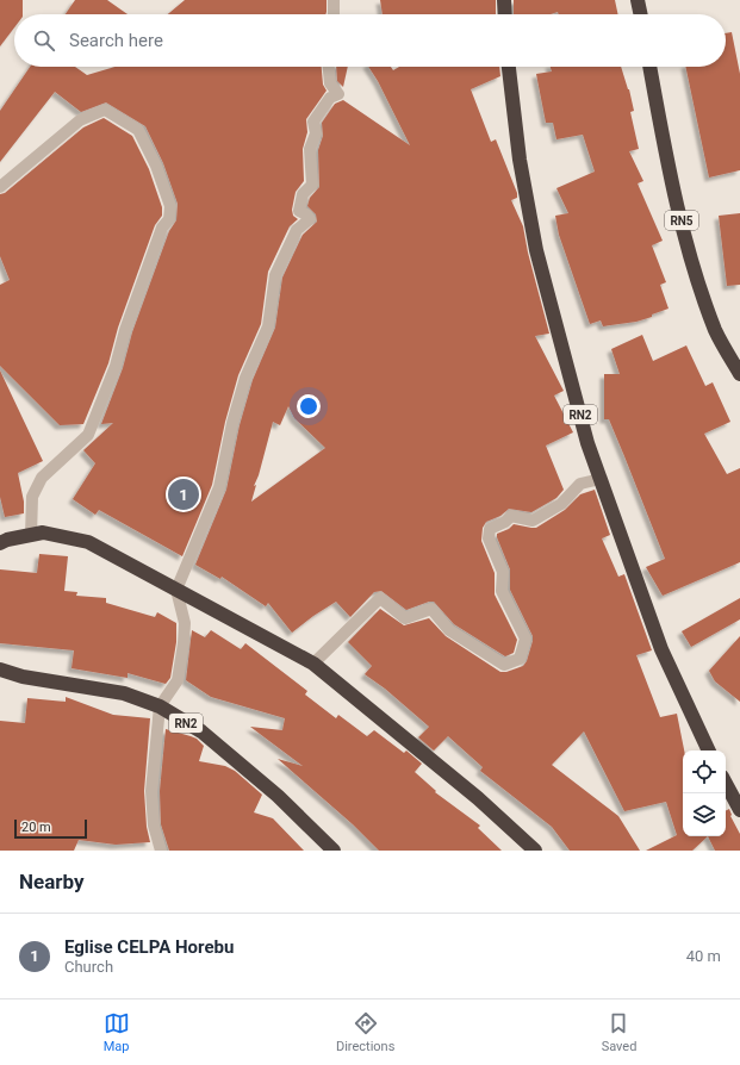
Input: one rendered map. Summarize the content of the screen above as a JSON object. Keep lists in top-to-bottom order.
{
  "streets": {
    "highway": ["RN5", "RN2"]
  },
  "scale_bar": "20 m",
  "page": {
    "search": "Search here",
    "pins": "1",
    "scale": "20 m",
    "heading": "Nearby",
    "list": [
      {
        "mark": "1",
        "name": "Eglise CELPA Horebu",
        "note": "Church",
        "value": "40 m"
      }
    ],
    "nav": ["Map", "Directions", "Saved"]
  }
}
